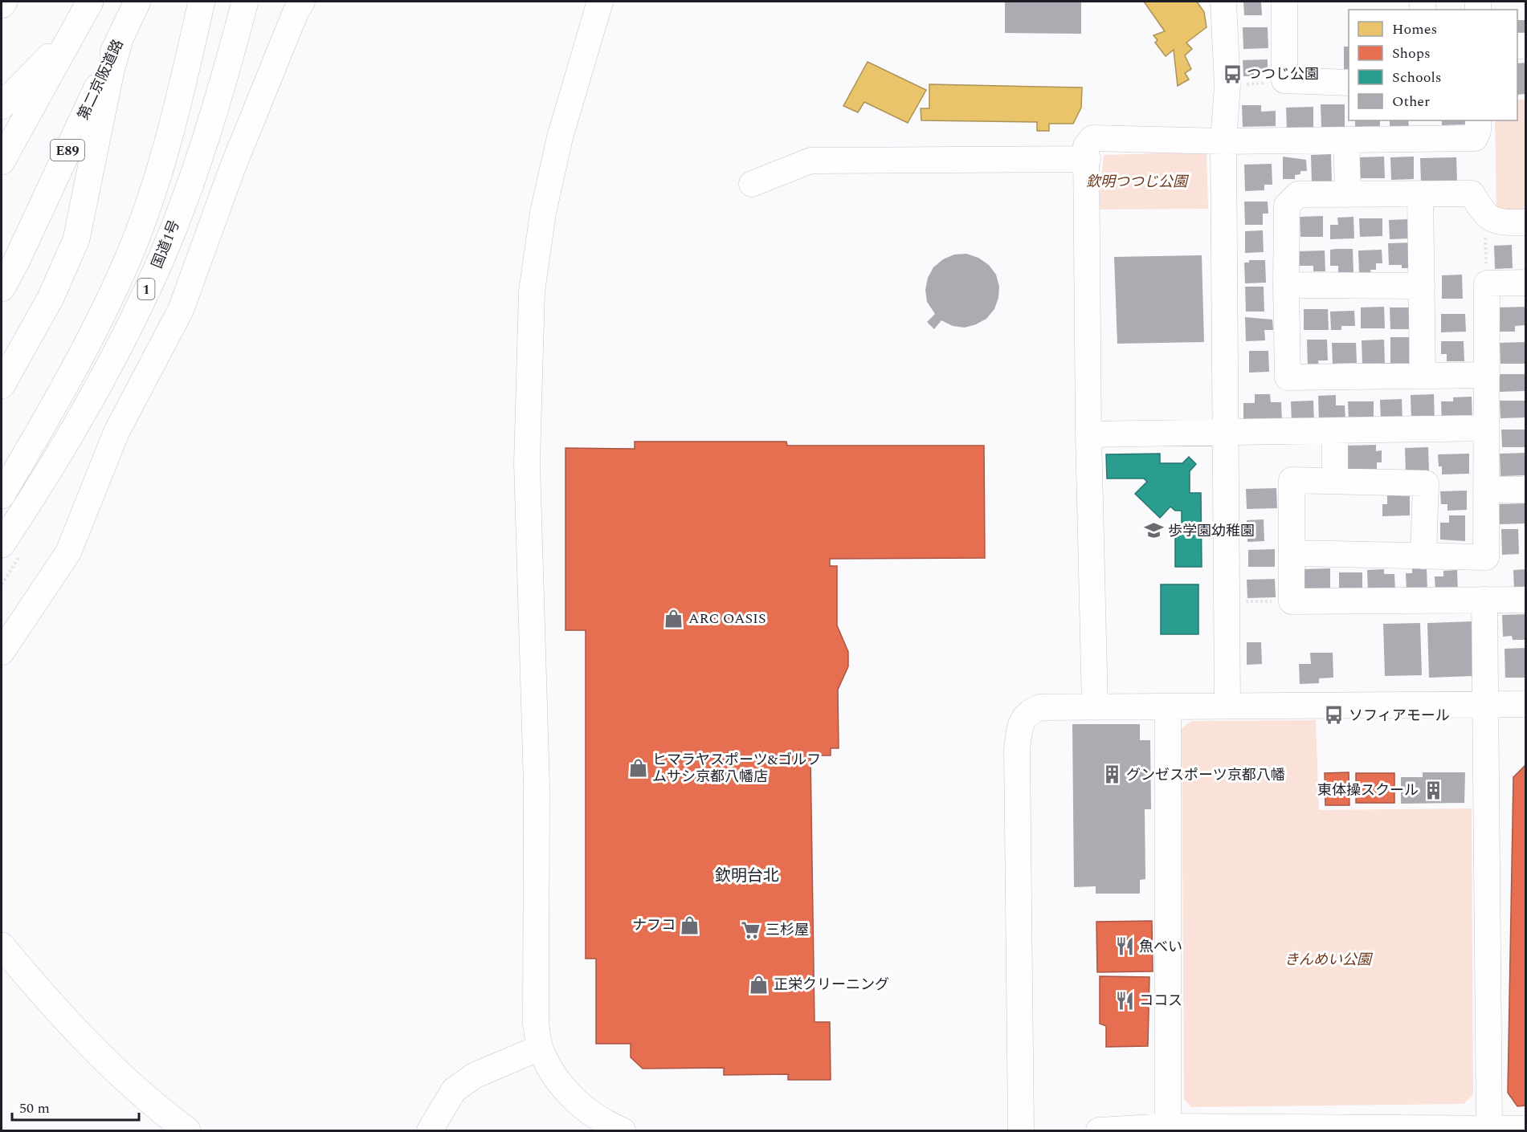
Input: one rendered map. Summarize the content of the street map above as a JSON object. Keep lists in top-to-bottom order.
{
  "streets": {
    "highway": [
      "第二京阪道路",
      "E89",
      "国道1号",
      "1"
    ]
  },
  "districts": ["欽明台北"],
  "parks": ["欽明つつじ公園", "きんめい公園"],
  "places": {
    "bus stop": ["つつじ公園", "ソフィアモール"],
    "school or university": ["歩学園幼稚園"],
    "shop": [
      "ARC OASIS",
      "ヒマラヤスポーツ&ゴルフ ムサシ京都八幡店",
      "ナフコ",
      "正栄クリーニング"
    ],
    "building": ["グンゼスポーツ京都八幡", "東体操スクール"],
    "supermarket": ["三杉屋"],
    "restaurant": ["魚べい", "ココス"]
  },
  "legend": [
    "Homes",
    "Shops",
    "Schools",
    "Other"
  ],
  "scale_bar": "50 m"
}
